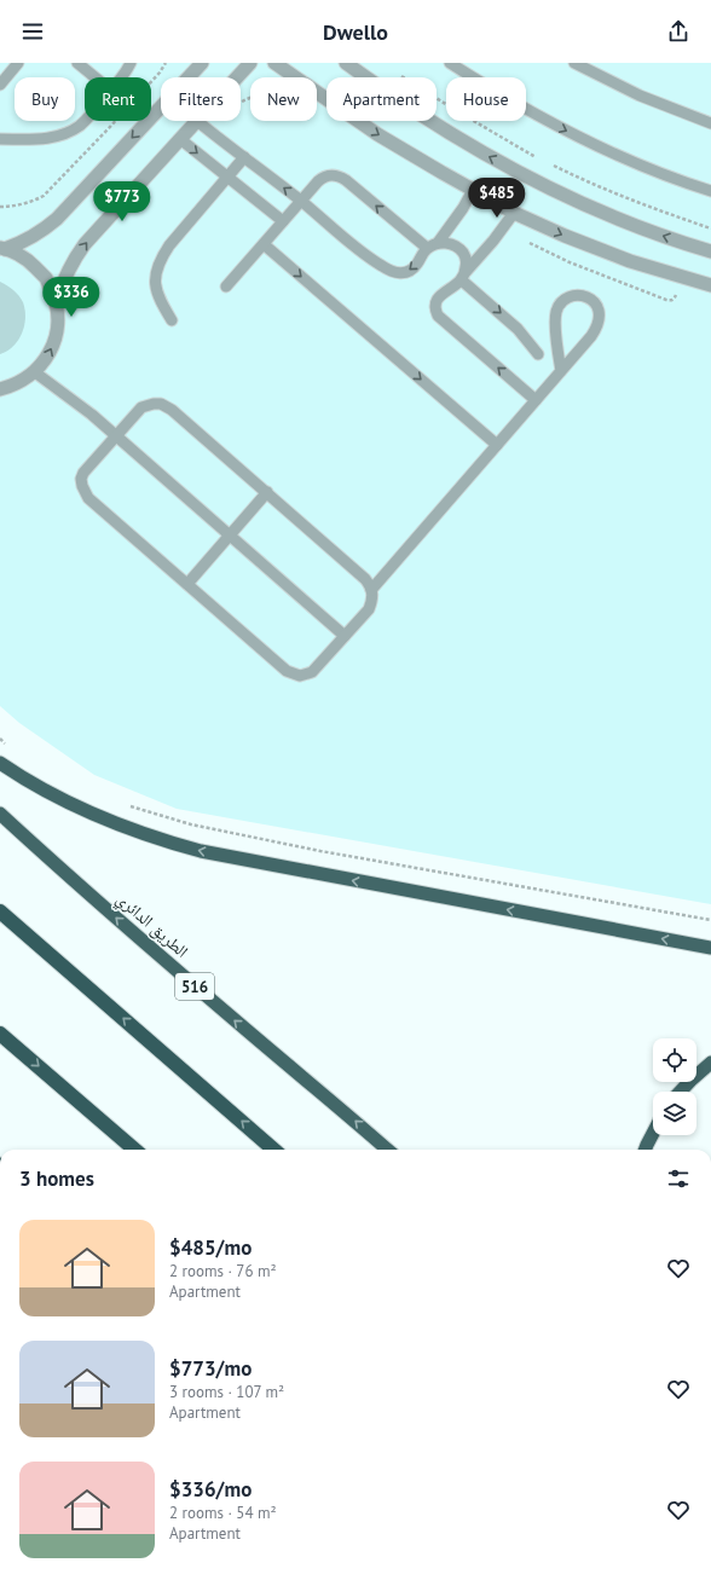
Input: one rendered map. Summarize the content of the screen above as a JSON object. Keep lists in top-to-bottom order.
{
  "streets": {
    "highway": ["الطريق الدائري", "516"]
  },
  "page": {
    "header": "Dwello",
    "chip": [
      "Buy",
      "Rent",
      "Filters",
      "New",
      "Apartment",
      "House"
    ],
    "price": ["$485", "$773", "$336"],
    "heading": "3 homes",
    "list": [
      {
        "name": "$485/mo",
        "note": "2 rooms · 76 m² · Apartment"
      },
      {
        "name": "$773/mo",
        "note": "3 rooms · 107 m² · Apartment"
      },
      {
        "name": "$336/mo",
        "note": "2 rooms · 54 m² · Apartment"
      }
    ]
  }
}
